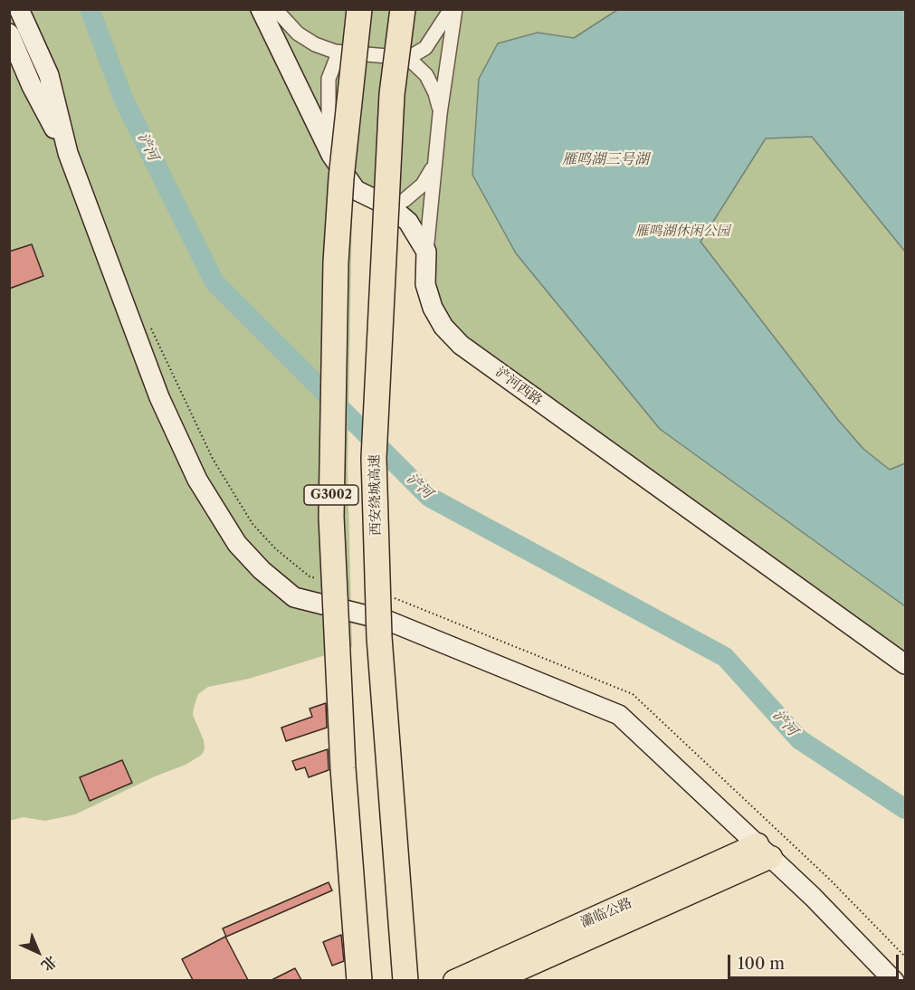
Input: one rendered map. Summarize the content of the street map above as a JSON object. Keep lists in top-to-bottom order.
{
  "streets": {
    "highway": ["G3002", "西安绕城高速"],
    "main road": ["灞临公路"],
    "street": ["浐河西路"]
  },
  "water": ["浐河", "雁鸣湖三号湖"],
  "parks": ["雁鸣湖休闲公园"],
  "scale_bar": "100 m",
  "north": "bottom right"
}
